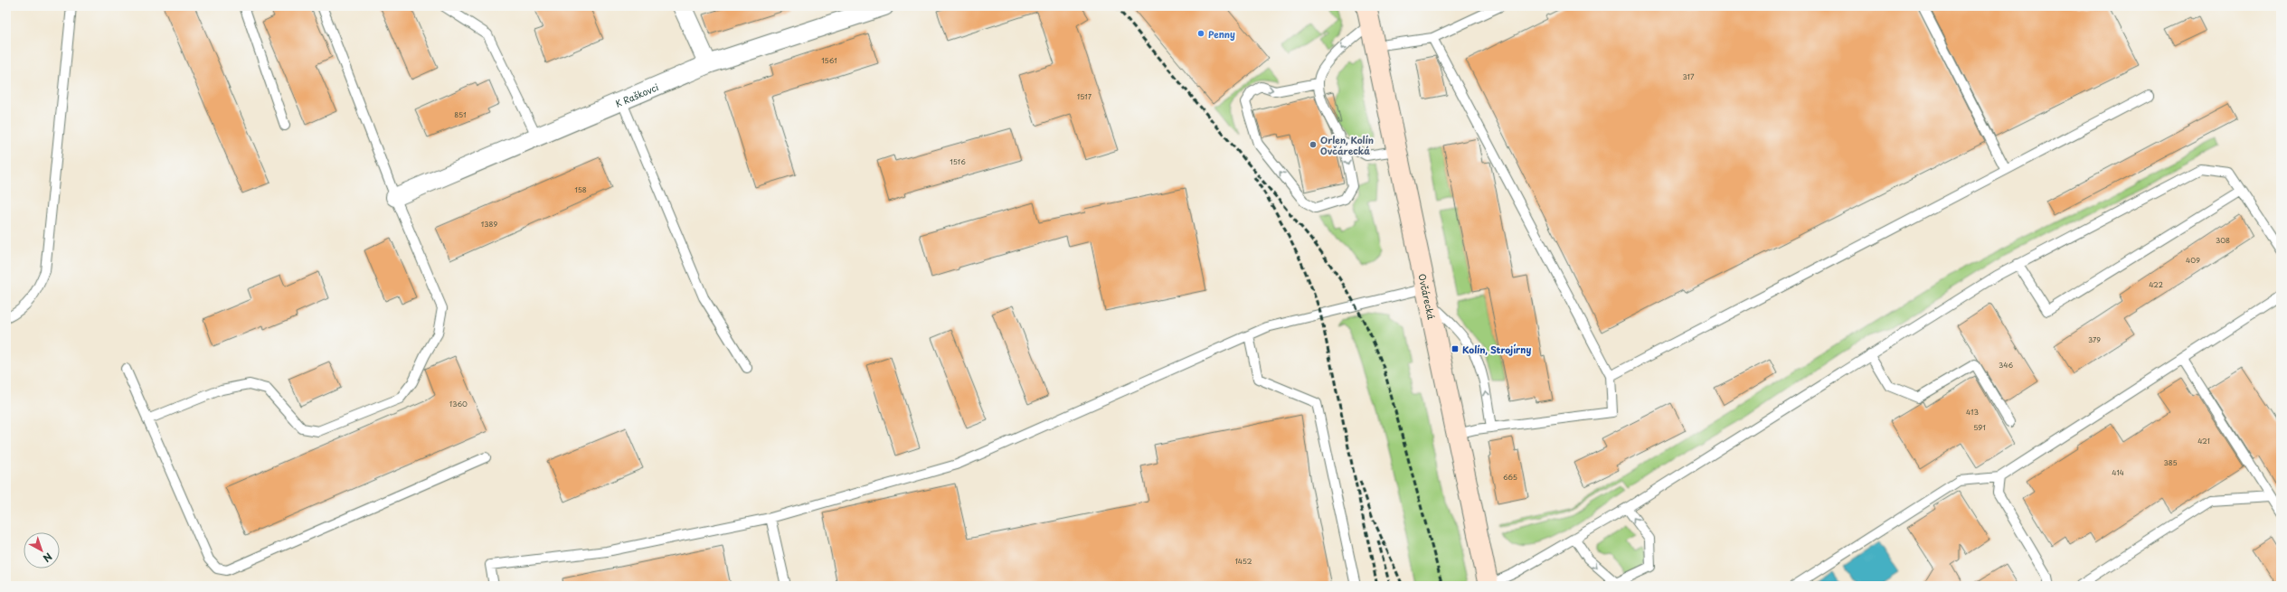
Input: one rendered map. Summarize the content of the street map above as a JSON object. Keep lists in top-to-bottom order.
{
  "streets": {
    "main road": ["Ovčárecká"],
    "street": ["K Raškovci"]
  },
  "places": {
    "other": ["Penny", "Orlen, Kolín Ovčárecká"],
    "transit": ["Kolín, Strojírny"]
  },
  "house_numbers": [
    "1561",
    "317",
    "1517",
    "851",
    "1516",
    "158",
    "1389",
    "308",
    "409",
    "422",
    "379",
    "346",
    "1360",
    "413",
    "591",
    "421",
    "385",
    "414",
    "665",
    "1452"
  ],
  "north": "bottom right"
}
